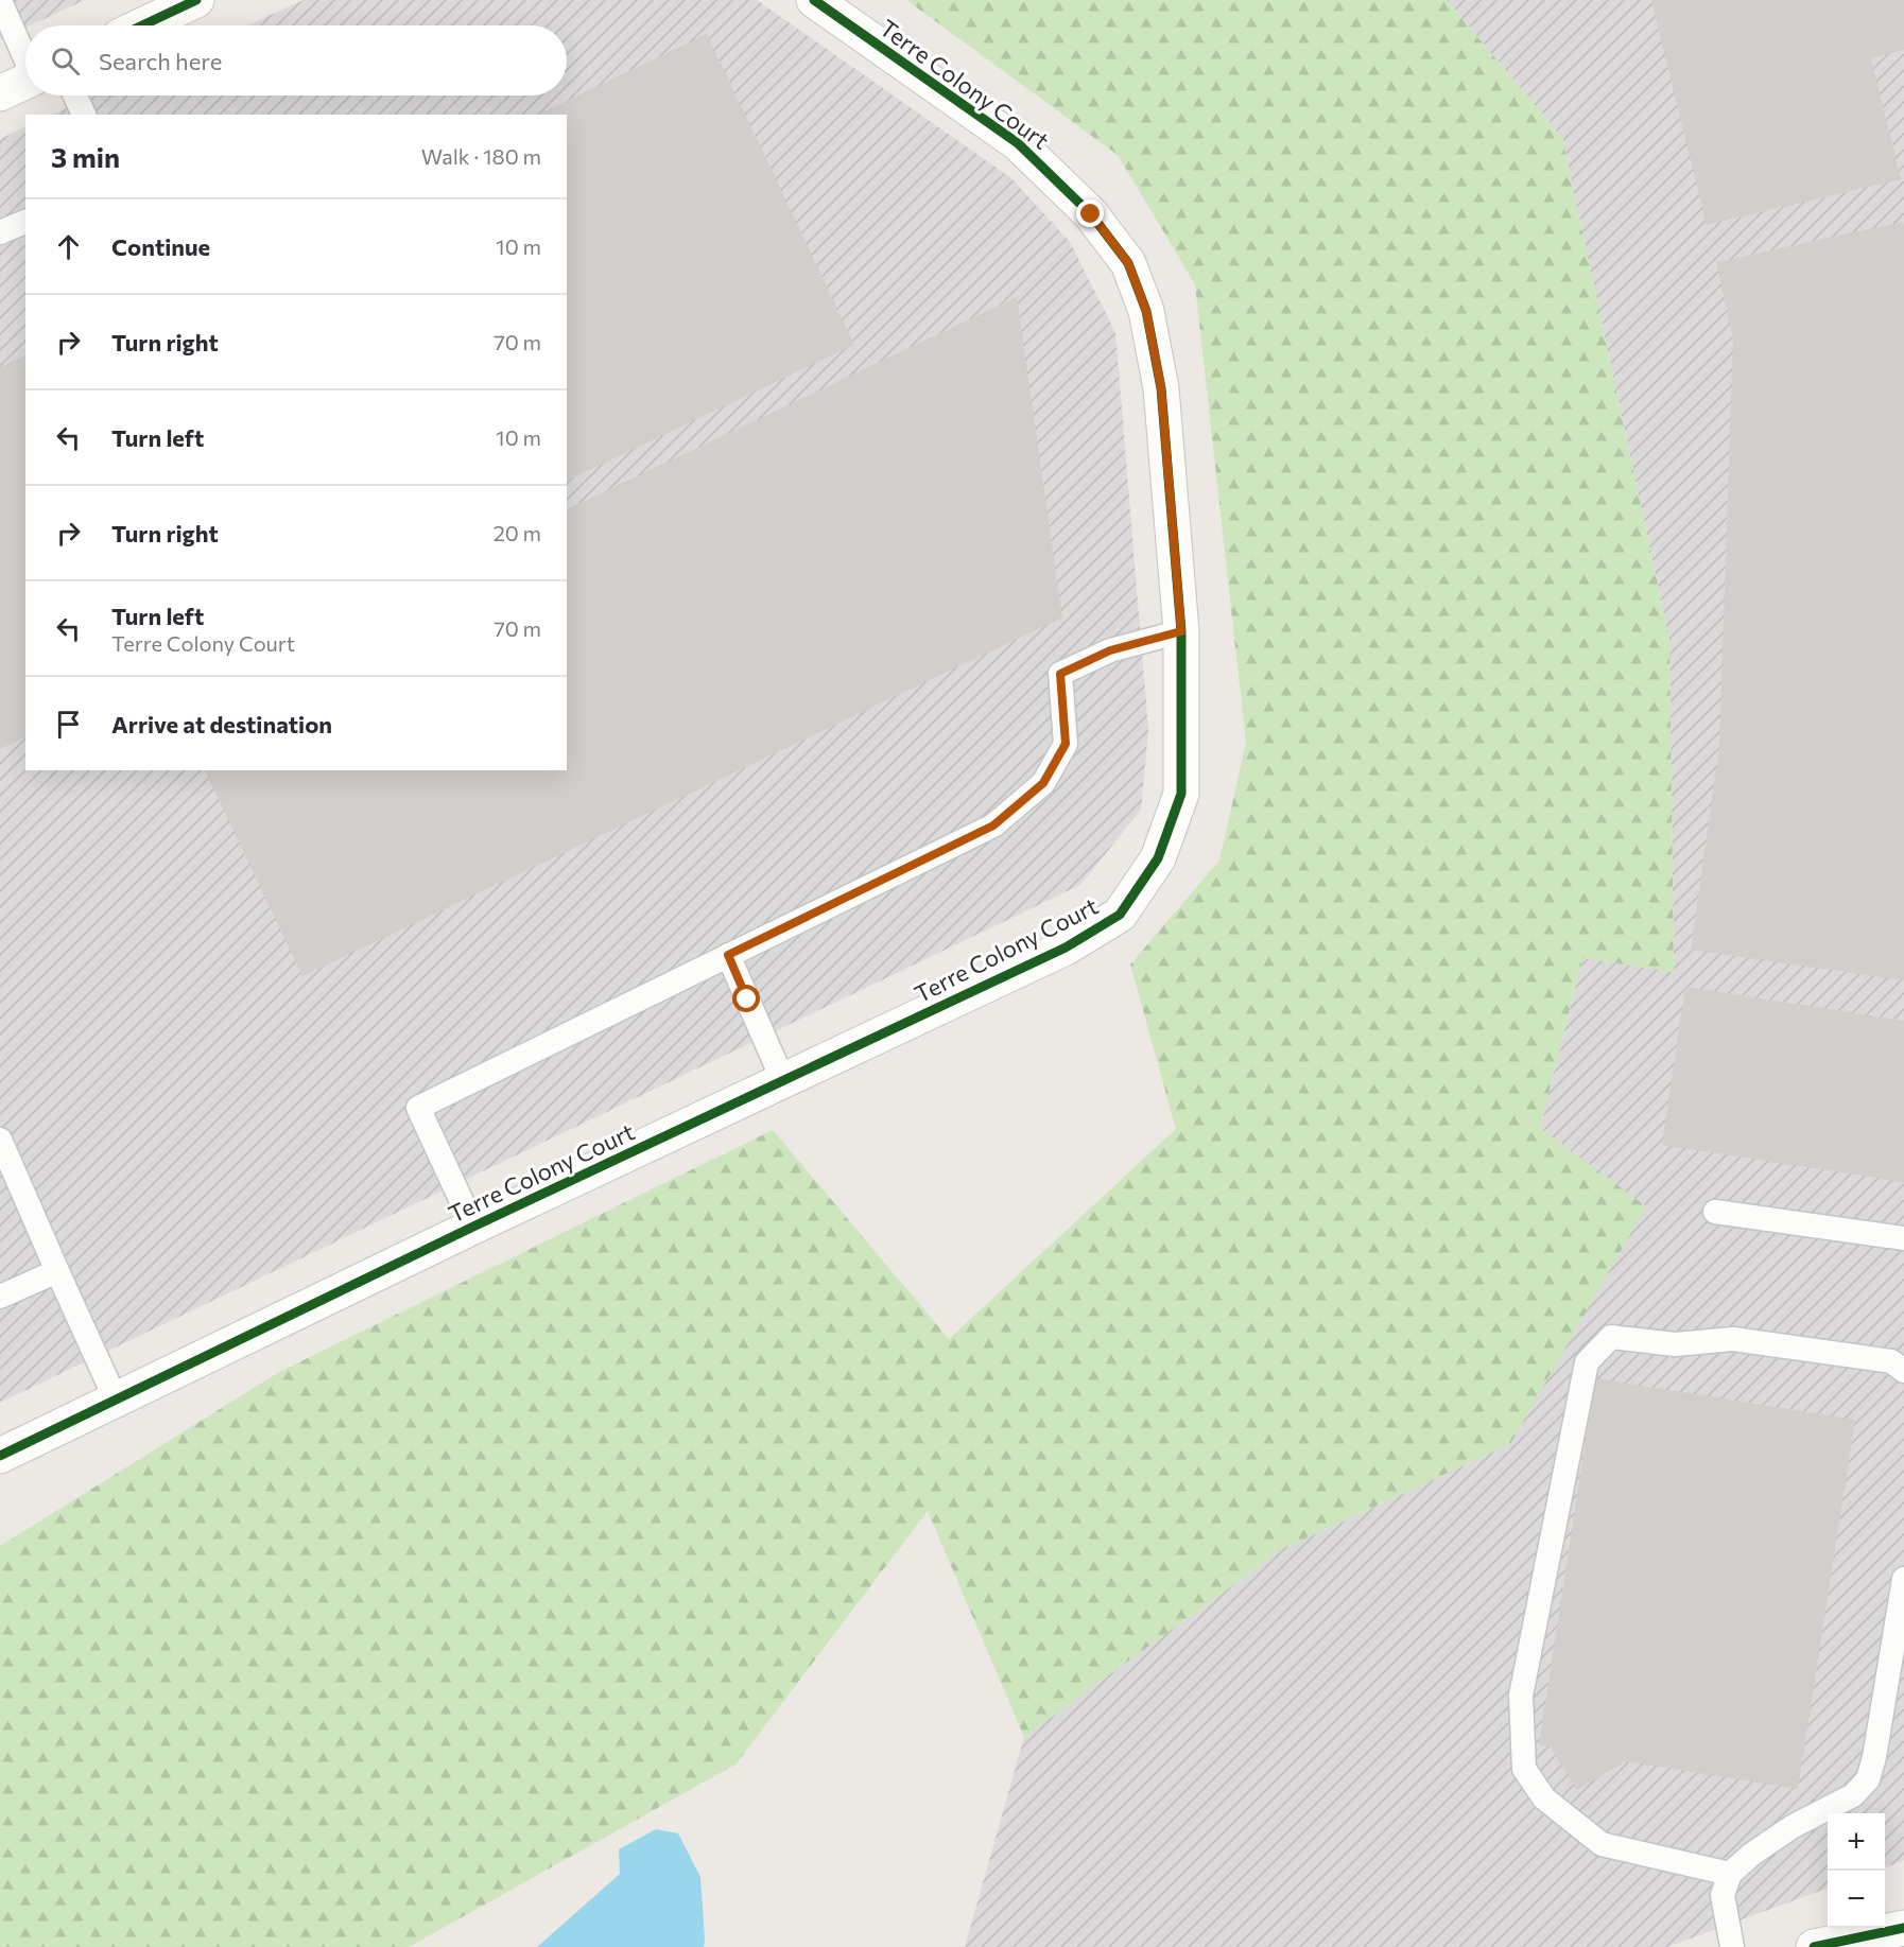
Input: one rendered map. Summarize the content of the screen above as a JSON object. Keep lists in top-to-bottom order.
{
  "streets": {
    "street": ["Terre Colony Court"]
  },
  "page": {
    "search": "Search here",
    "heading": ["3 min", "Walk · 180 m"],
    "list": [
      ["Continue", "10 m"],
      ["Turn right", "70 m"],
      ["Turn left", "10 m"],
      ["Turn right", "20 m"],
      ["Turn left", "Terre Colony Court", "70 m"],
      "Arrive at destination"
    ],
    "map_buttons": ["+", "−"]
  }
}
